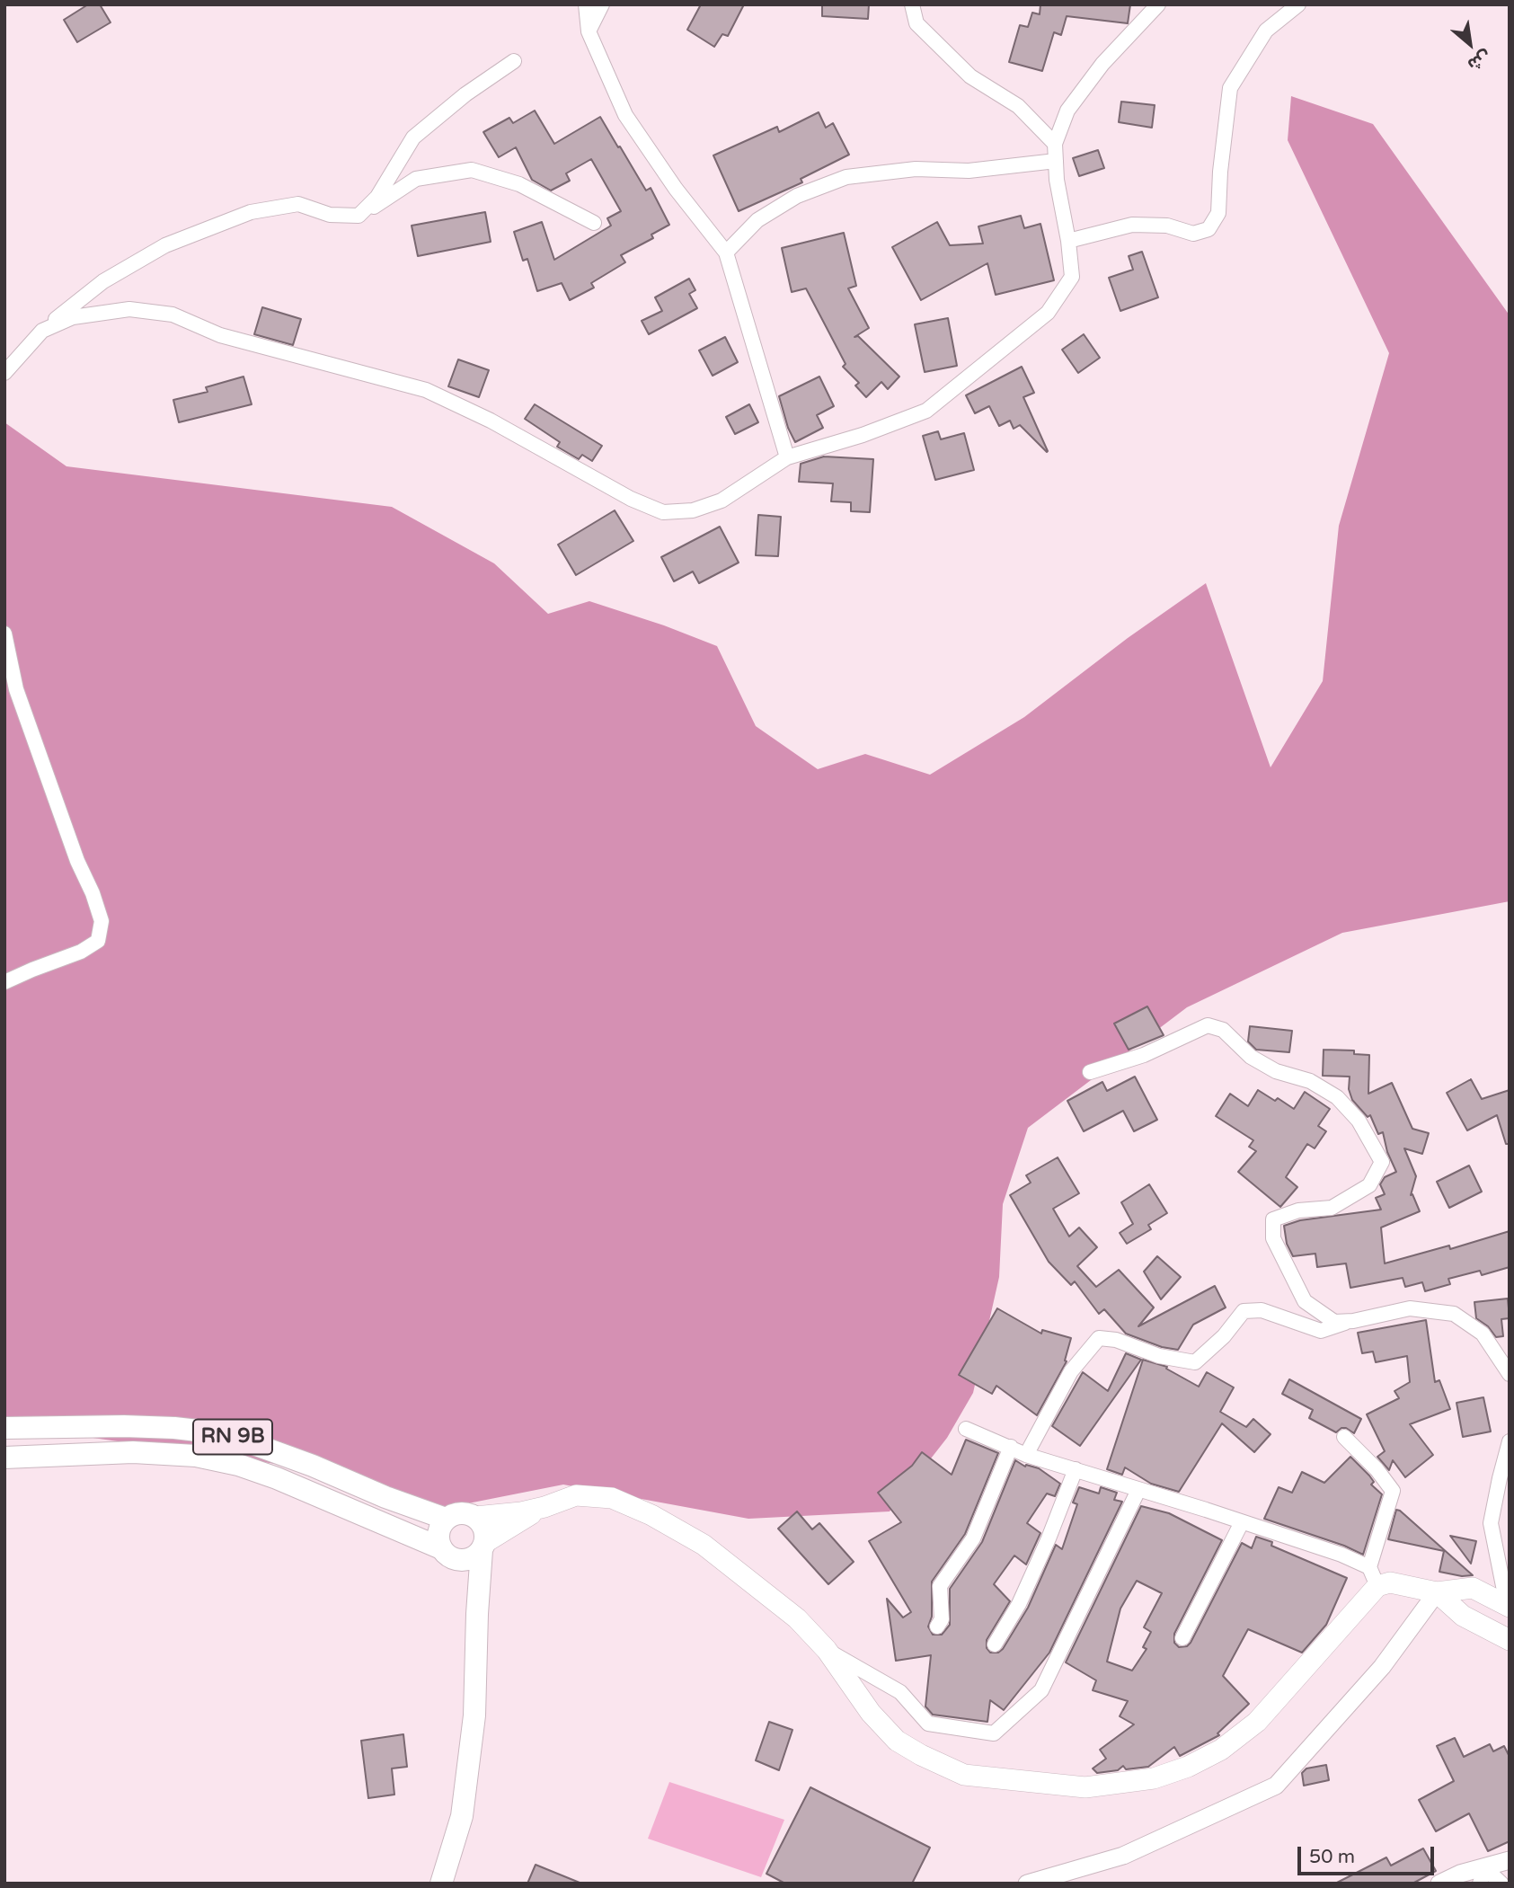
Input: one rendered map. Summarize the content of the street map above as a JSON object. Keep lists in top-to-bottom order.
{
  "streets": {
    "main road": ["RN 9B"]
  },
  "scale_bar": "50 m",
  "north": "bottom right"
}
